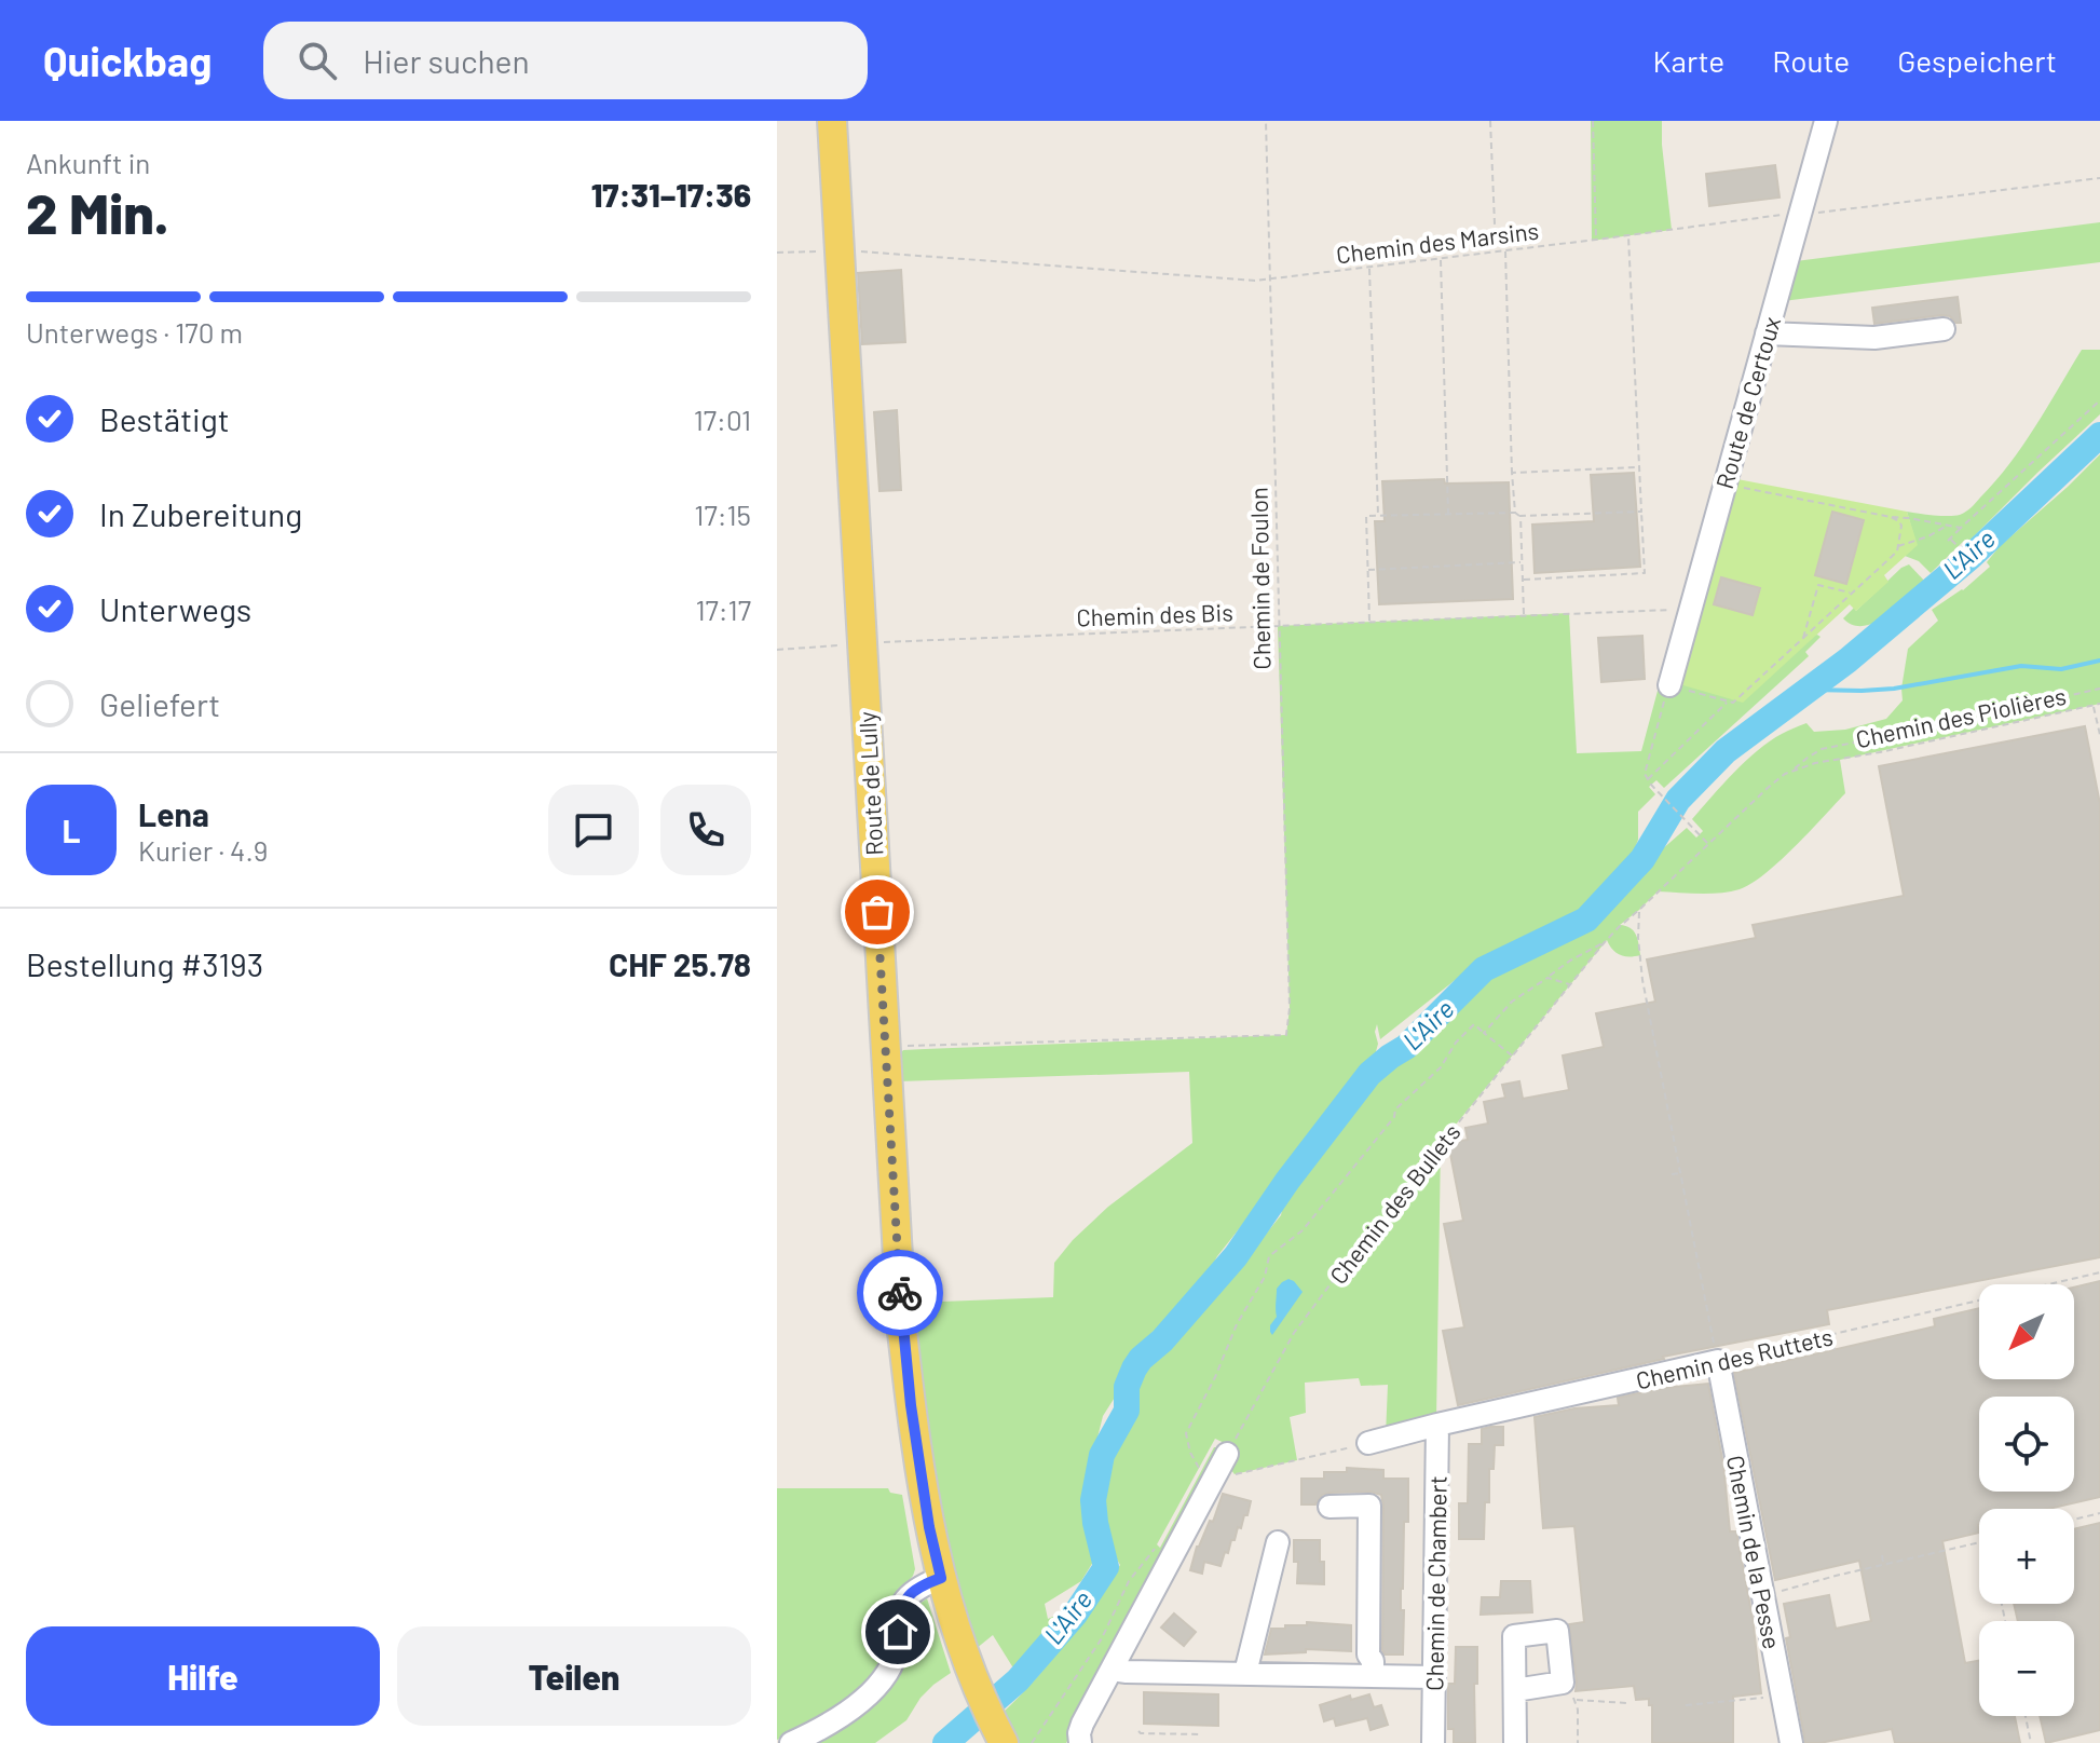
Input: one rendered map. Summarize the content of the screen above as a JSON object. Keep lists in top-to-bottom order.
{
  "streets": {
    "main road": ["Route de Lully"],
    "street": [
      "Route de Certoux",
      "Chemin des Ruttets",
      "Chemin de la Pesse",
      "Chemin de Chambert"
    ],
    "path": [
      "Chemin des Marsins",
      "Chemin de Foulon",
      "Chemin des Bis",
      "Chemin des Piolières",
      "Chemin des Bullets"
    ]
  },
  "crossings": [
    ["Chemin des Marsins", "Route de Certoux"],
    ["Chemin des Marsins", "Chemin de Foulon"],
    ["Chemin des Marsins", "Route de Lully"],
    ["Route de Certoux", "Chemin des Bis"],
    ["Chemin de Foulon", "Chemin des Bis"],
    ["Chemin des Bis", "Route de Lully"],
    ["Chemin des Piolières", "Chemin des Bullets"],
    ["Chemin des Ruttets", "Chemin de la Pesse"],
    ["Chemin des Ruttets", "Chemin de Chambert"]
  ],
  "water": ["L'Aire"],
  "north": "bottom left",
  "page": {
    "header": "Quickbag",
    "search": "Hier suchen",
    "nav": ["Karte", "Route", "Gespeichert"],
    "heading": ["2 Min.", "Ankunft in", "17:31–17:36"],
    "panel": [
      "Lena",
      "Kurier · 4.9",
      "Bestellung #3193",
      "CHF 25.78"
    ],
    "bar": "Unterwegs · 170 m",
    "list": [
      ["Bestätigt", "17:01"],
      ["In Zubereitung", "17:15"],
      ["Unterwegs", "17:17"],
      "Geliefert"
    ],
    "round": "L",
    "map_buttons": ["+", "−"],
    "buttons": ["Hilfe", "Teilen"]
  }
}
